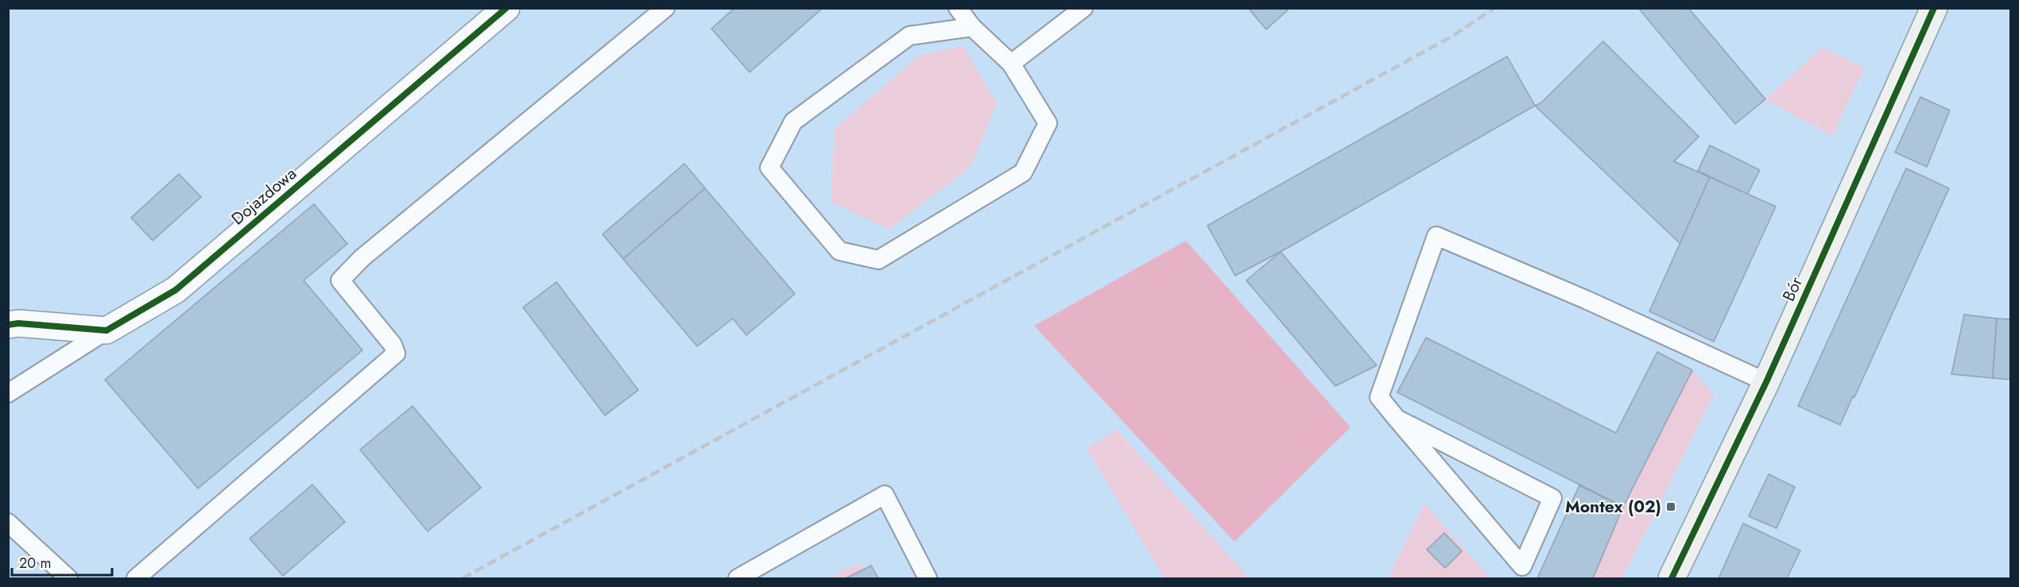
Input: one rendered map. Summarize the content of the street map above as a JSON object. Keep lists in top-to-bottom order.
{
  "streets": {
    "street": ["Dojazdowa", "Bór"]
  },
  "places": {
    "transit": ["Montex (02)"]
  },
  "scale_bar": "20 m"
}
